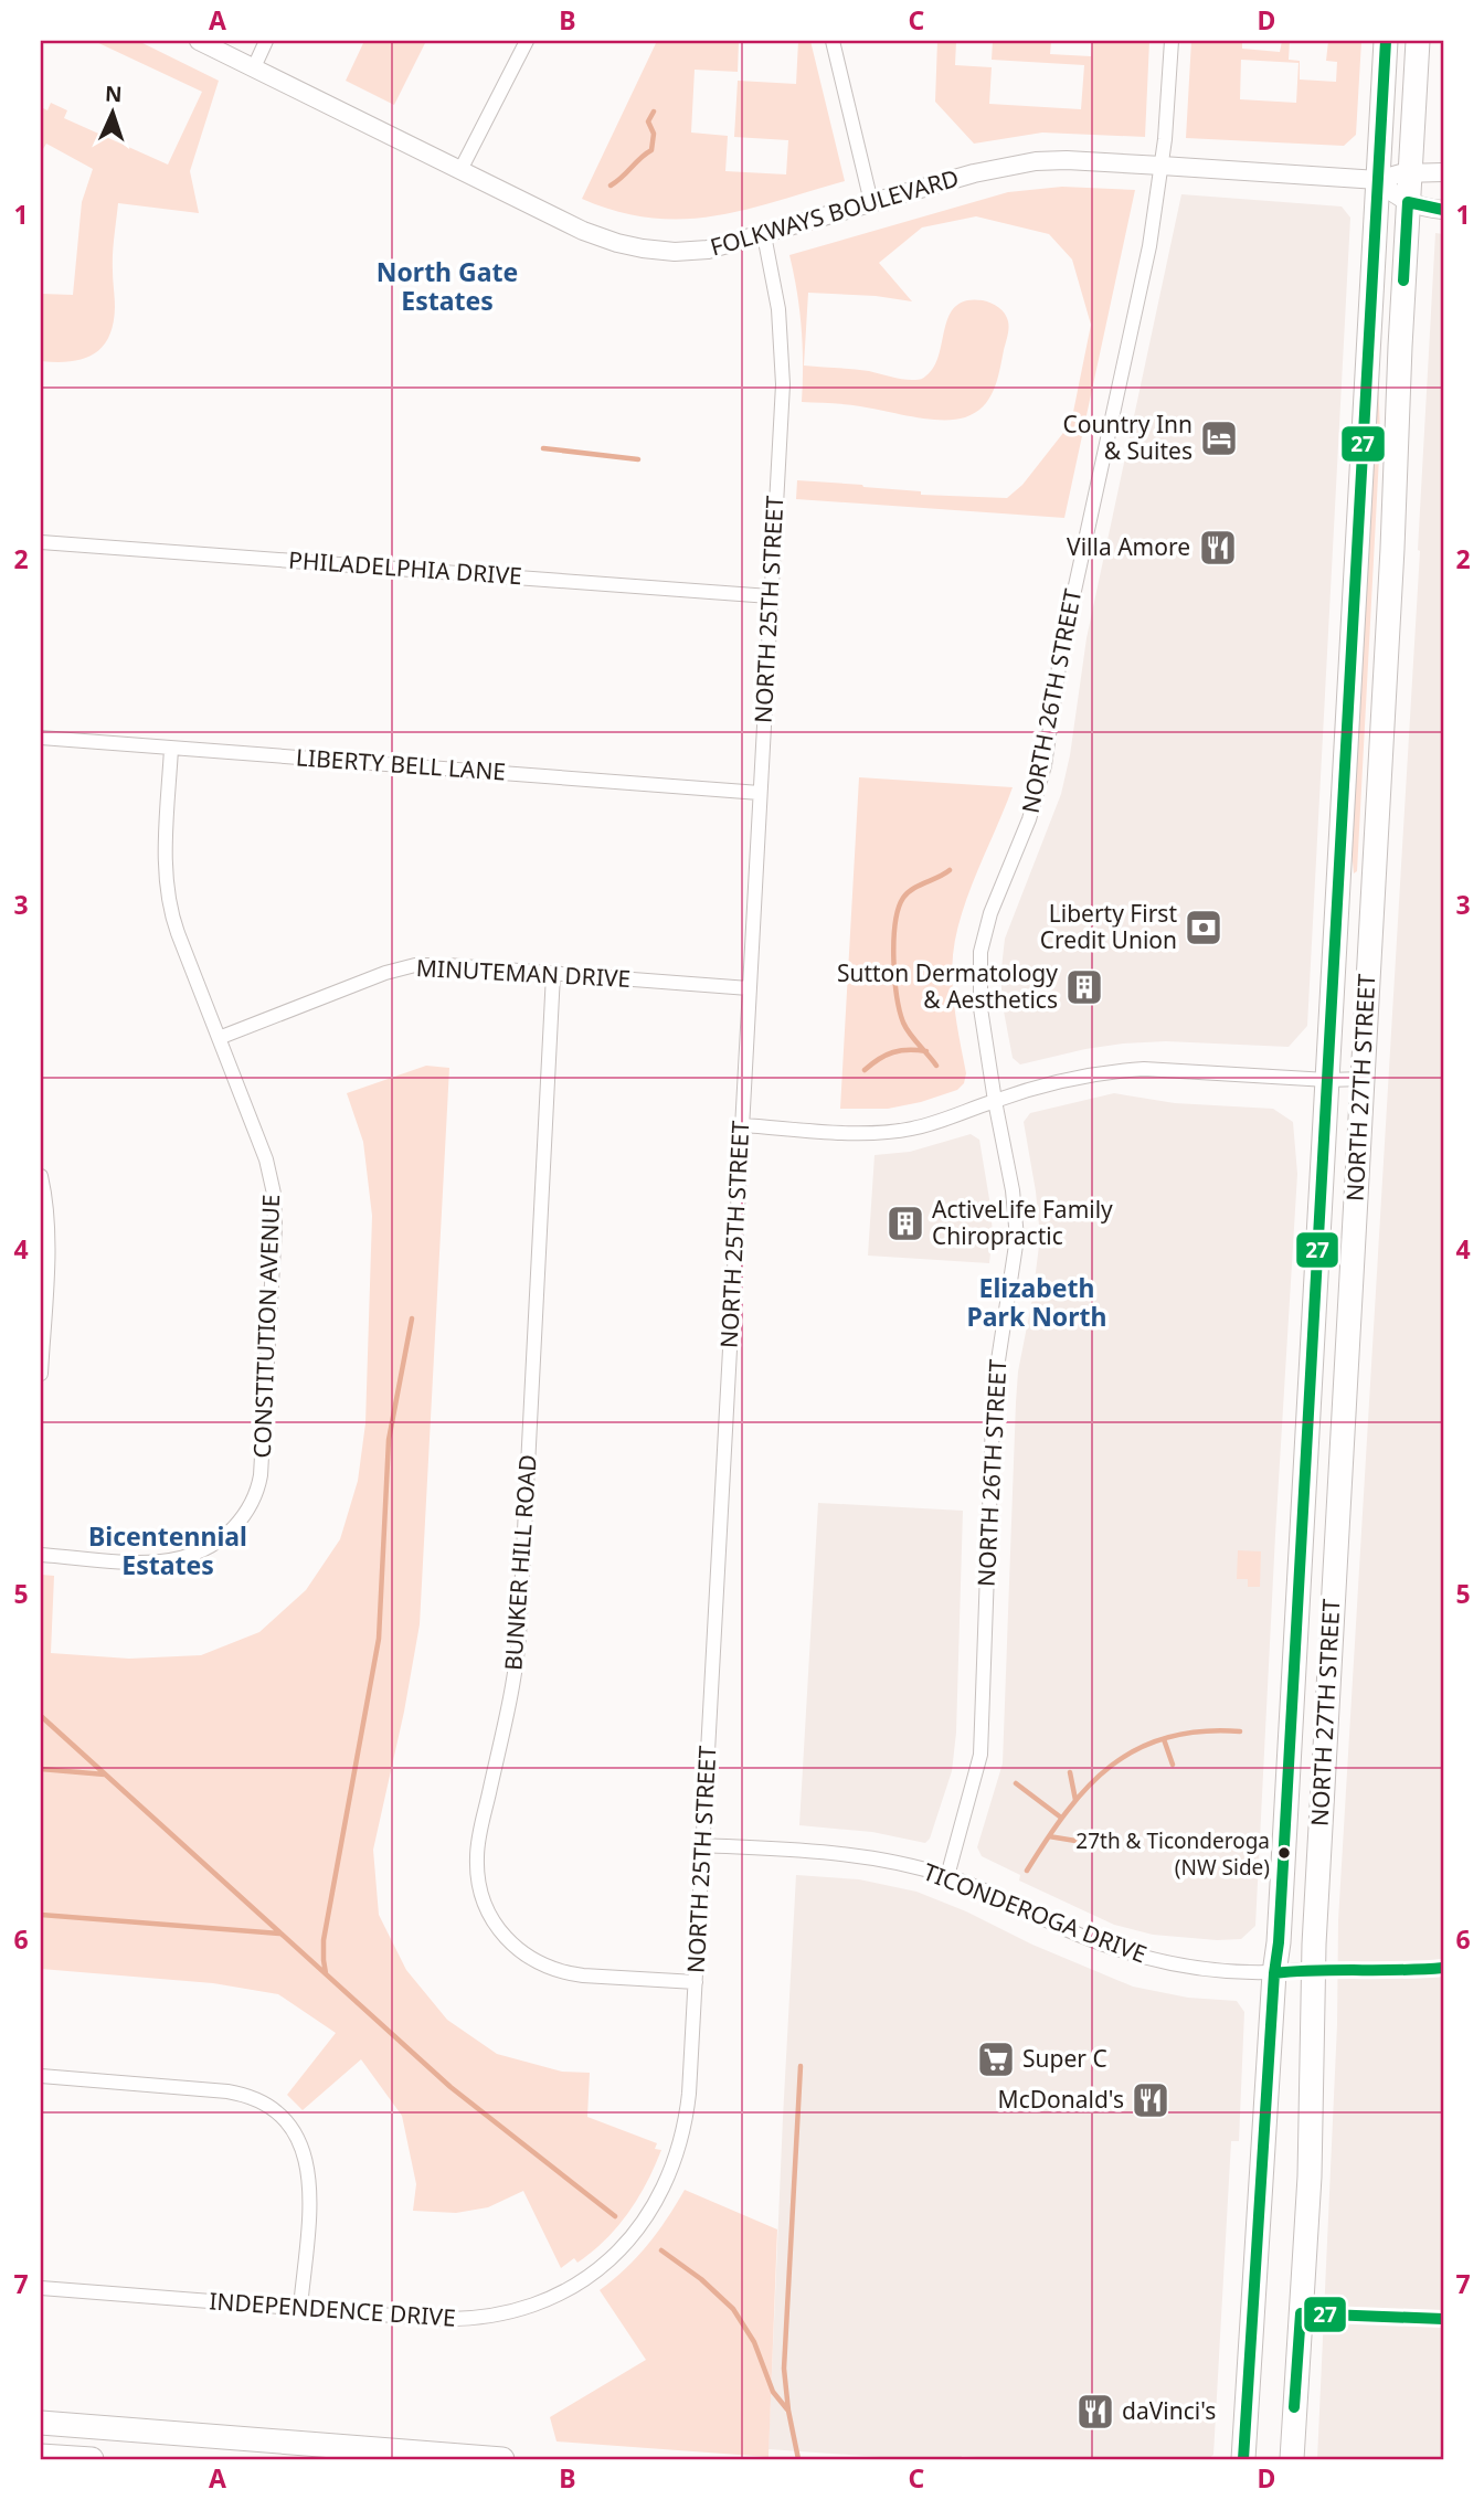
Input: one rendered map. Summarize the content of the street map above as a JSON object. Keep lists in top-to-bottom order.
{
  "streets": {
    "main road": ["NORTH 27TH STREET"],
    "street": [
      "FOLKWAYS BOULEVARD",
      "PHILADELPHIA DRIVE",
      "NORTH 25TH STREET",
      "NORTH 26TH STREET",
      "LIBERTY BELL LANE",
      "MINUTEMAN DRIVE",
      "CONSTITUTION AVENUE",
      "BUNKER HILL ROAD",
      "TICONDEROGA DRIVE",
      "INDEPENDENCE DRIVE"
    ]
  },
  "crossings": [
    ["FOLKWAYS BOULEVARD", "NORTH 25TH STREET"],
    ["FOLKWAYS BOULEVARD", "NORTH 26TH STREET"],
    ["FOLKWAYS BOULEVARD", "NORTH 27TH STREET"],
    ["PHILADELPHIA DRIVE", "NORTH 25TH STREET"],
    ["NORTH 25TH STREET", "LIBERTY BELL LANE"],
    ["NORTH 25TH STREET", "MINUTEMAN DRIVE"],
    ["NORTH 25TH STREET", "BUNKER HILL ROAD"],
    ["NORTH 25TH STREET", "TICONDEROGA DRIVE"],
    ["NORTH 25TH STREET", "INDEPENDENCE DRIVE"],
    ["NORTH 26TH STREET", "TICONDEROGA DRIVE"],
    ["LIBERTY BELL LANE", "CONSTITUTION AVENUE"],
    ["MINUTEMAN DRIVE", "CONSTITUTION AVENUE"],
    ["MINUTEMAN DRIVE", "BUNKER HILL ROAD"],
    ["NORTH 27TH STREET", "TICONDEROGA DRIVE"]
  ],
  "districts": ["North Gate Estates", "Elizabeth Park North", "Bicentennial Estates"],
  "places": {
    "hotel": ["Country Inn & Suites"],
    "restaurant": ["Villa Amore", "McDonald's", "daVinci's"],
    "bank": ["Liberty First Credit Union"],
    "building": ["Sutton Dermatology & Aesthetics", "ActiveLife Family Chiropractic"],
    "other": ["27th & Ticonderoga (NW Side)"],
    "supermarket": ["Super C"]
  },
  "lines": ["transit line 27"],
  "north": "top",
  "grid": {
    "columns": [
      "A",
      "B",
      "C",
      "D"
    ],
    "rows": [
      "1",
      "2",
      "3",
      "4",
      "5",
      "6",
      "7"
    ]
  }
}
